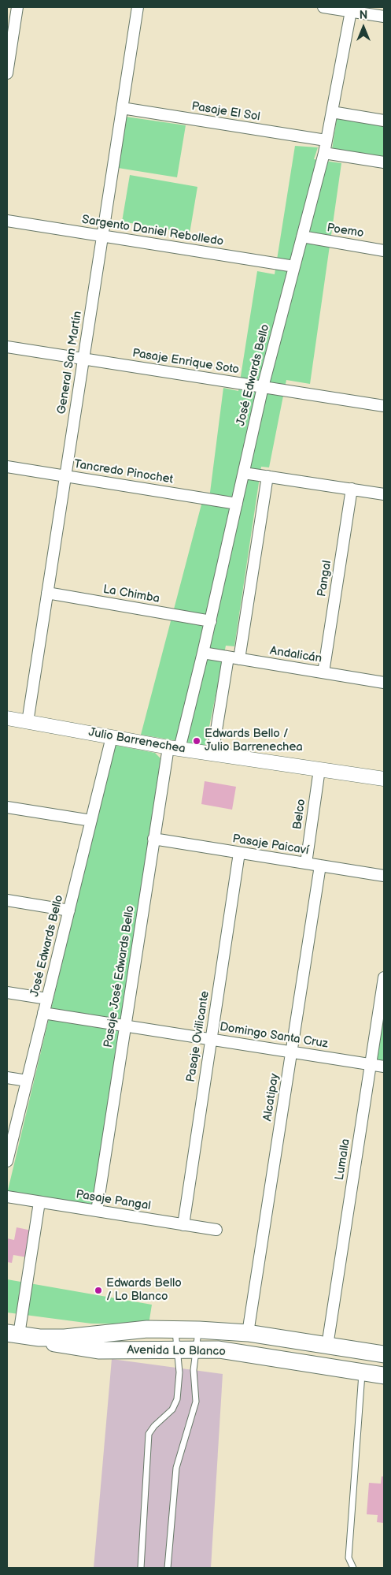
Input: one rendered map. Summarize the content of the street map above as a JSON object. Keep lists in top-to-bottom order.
{
  "streets": {
    "main road": ["Avenida Lo Blanco"],
    "street": [
      "Pasaje El Sol",
      "Sargento Daniel Rebolledo",
      "Poemo",
      "Pasaje Enrique Soto",
      "General San Martín",
      "José Edwards Bello",
      "Tancredo Pinochet",
      "Pangal",
      "La Chimba",
      "Andalicán",
      "Julio Barrenechea",
      "Belco",
      "Pasaje Paicaví",
      "Pasaje José Edwards Bello",
      "Domingo Santa Cruz",
      "Pasaje Ovilicante",
      "Alcatipay",
      "Lumalla",
      "Pasaje Pangal"
    ]
  },
  "crossings": [
    ["Pasaje El Sol", "General San Martín"],
    ["Pasaje El Sol", "José Edwards Bello"],
    ["Sargento Daniel Rebolledo", "General San Martín"],
    ["Sargento Daniel Rebolledo", "José Edwards Bello"],
    ["Poemo", "José Edwards Bello"],
    ["Pasaje Enrique Soto", "General San Martín"],
    ["Pasaje Enrique Soto", "José Edwards Bello"],
    ["General San Martín", "Tancredo Pinochet"],
    ["General San Martín", "La Chimba"],
    ["General San Martín", "Julio Barrenechea"],
    ["José Edwards Bello", "Tancredo Pinochet"],
    ["José Edwards Bello", "La Chimba"],
    ["José Edwards Bello", "Andalicán"],
    ["José Edwards Bello", "Julio Barrenechea"],
    ["José Edwards Bello", "Pasaje José Edwards Bello"],
    ["José Edwards Bello", "Domingo Santa Cruz"],
    ["Pangal", "Andalicán"],
    ["Julio Barrenechea", "Belco"],
    ["Julio Barrenechea", "Pasaje José Edwards Bello"],
    ["Belco", "Pasaje Paicaví"],
    ["Pasaje Paicaví", "Pasaje José Edwards Bello"],
    ["Pasaje Paicaví", "Pasaje Ovilicante"],
    ["Pasaje Paicaví", "Alcatipay"],
    ["Pasaje José Edwards Bello", "Domingo Santa Cruz"],
    ["Pasaje José Edwards Bello", "Pasaje Pangal"],
    ["Domingo Santa Cruz", "Pasaje Ovilicante"],
    ["Domingo Santa Cruz", "Alcatipay"],
    ["Domingo Santa Cruz", "Lumalla"],
    ["Pasaje Ovilicante", "Pasaje Pangal"],
    ["Alcatipay", "Avenida Lo Blanco"],
    ["Lumalla", "Avenida Lo Blanco"]
  ],
  "places": ["Edwards Bello / Julio Barrenechea", "Edwards Bello / Lo Blanco"],
  "north": "top"
}
